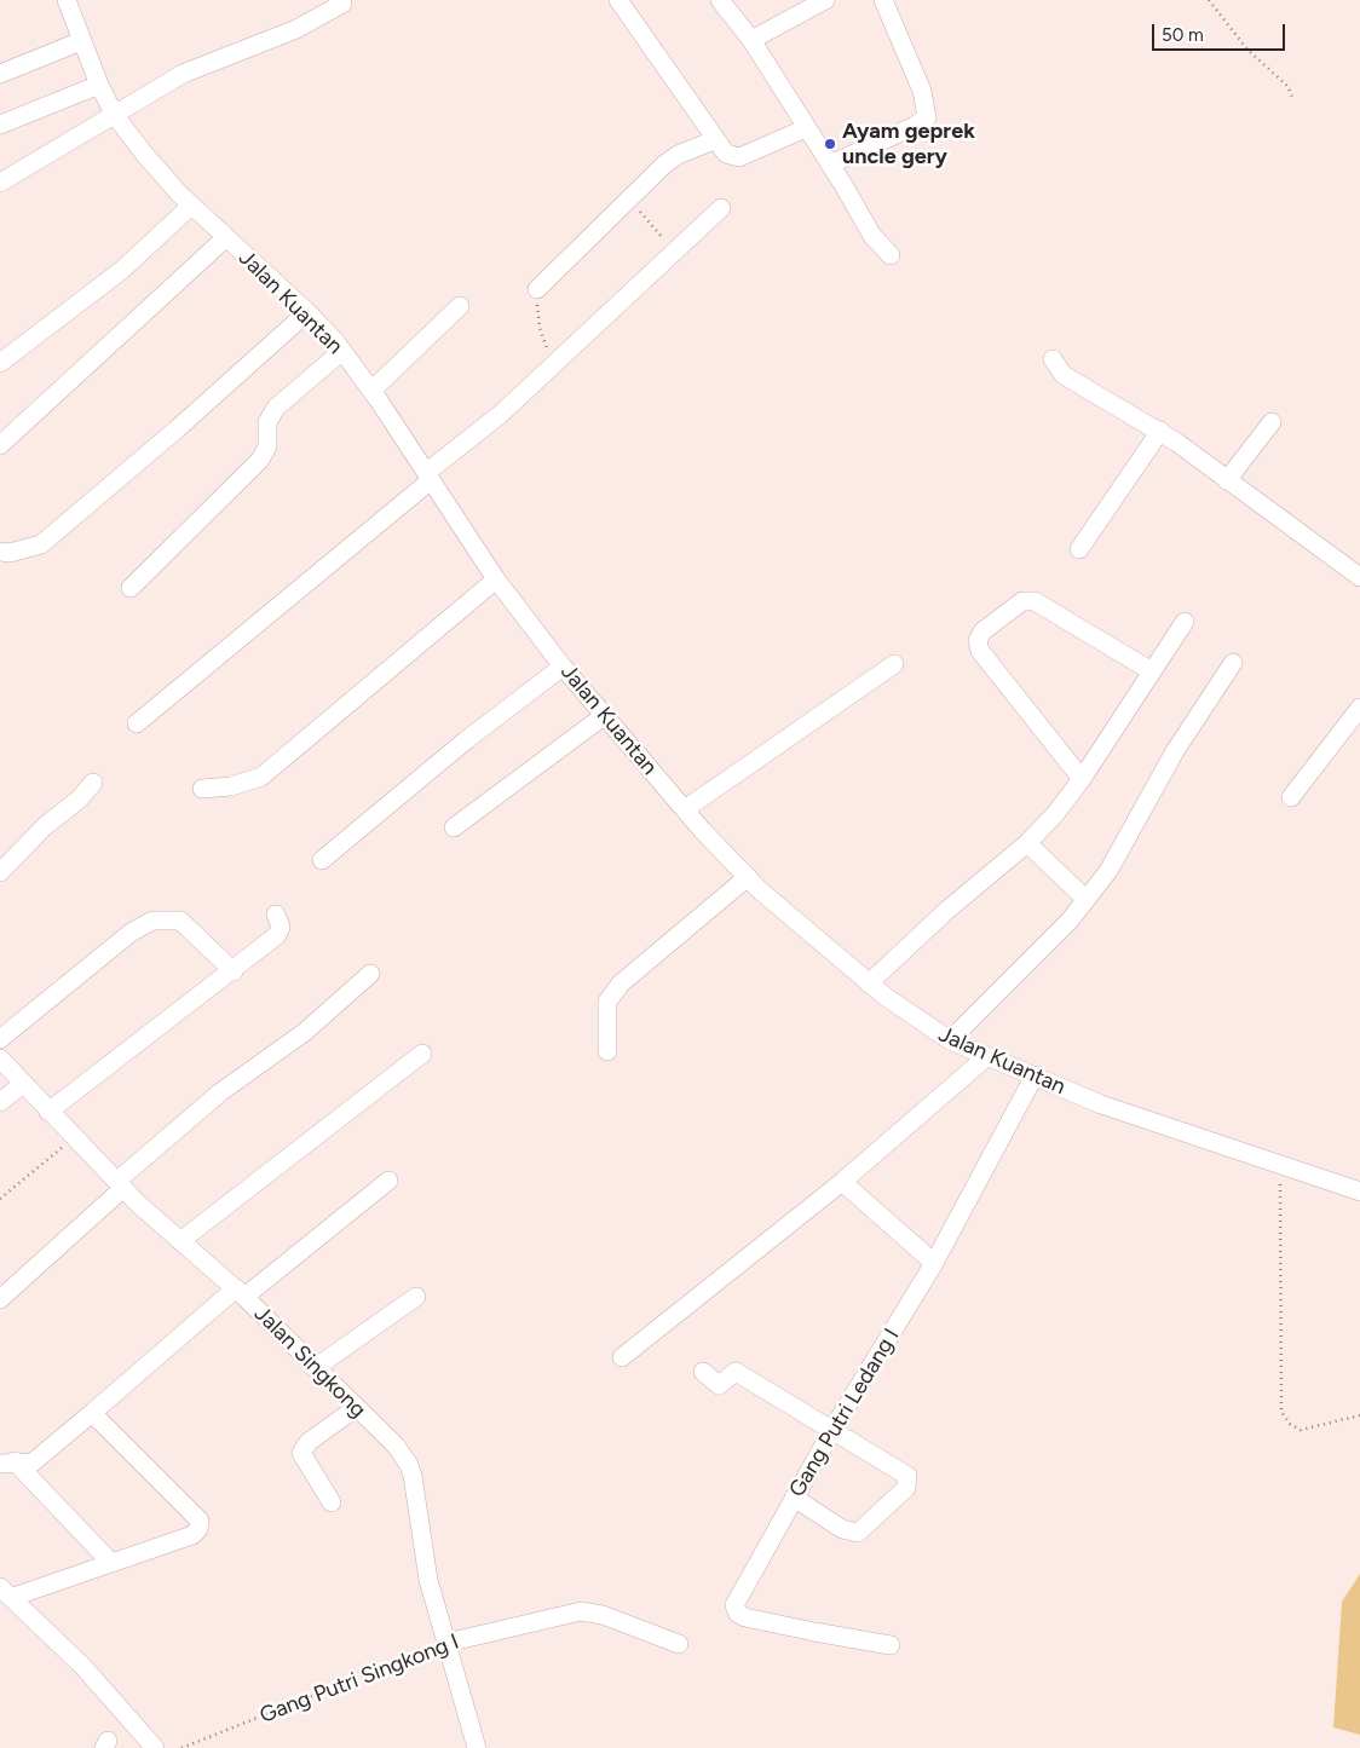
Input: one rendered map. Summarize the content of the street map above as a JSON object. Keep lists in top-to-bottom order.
{
  "streets": {
    "street": [
      "Jalan Kuantan",
      "Jalan Singkong",
      "Gang Putri Ledang I",
      "Gang Putri Singkong I"
    ]
  },
  "crossings": [
    ["Jalan Kuantan", "Gang Putri Ledang I"],
    ["Jalan Singkong", "Gang Putri Singkong I"]
  ],
  "places": ["Ayam geprek uncle gery"],
  "scale_bar": "50 m"
}
